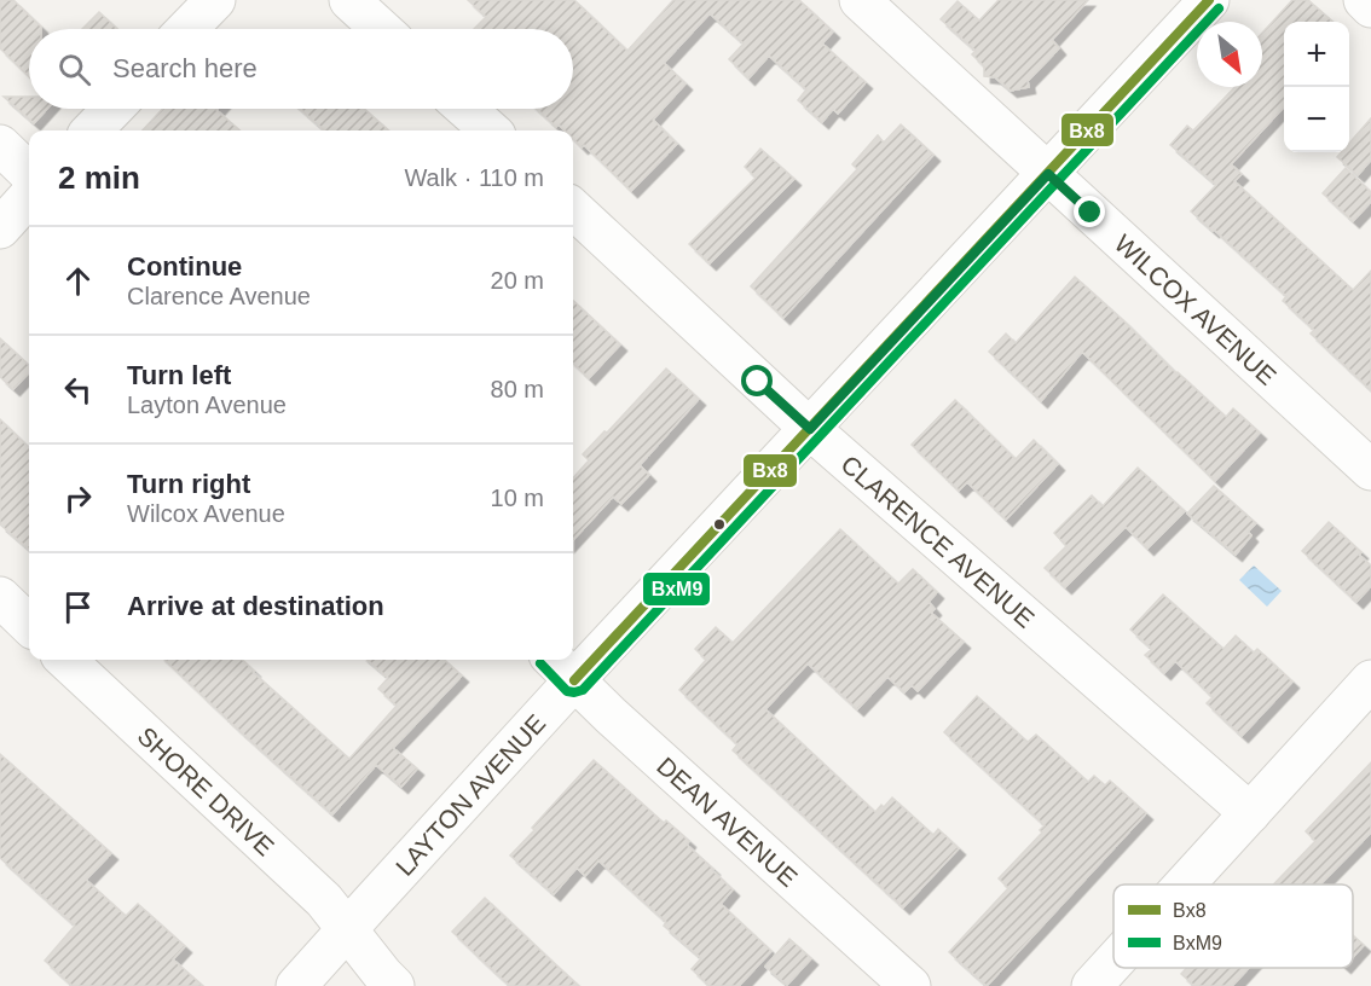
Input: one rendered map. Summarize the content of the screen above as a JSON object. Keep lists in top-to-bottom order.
{
  "streets": {
    "street": [
      "WILCOX AVENUE",
      "CLARENCE AVENUE",
      "SHORE DRIVE",
      "LAYTON AVENUE",
      "DEAN AVENUE"
    ]
  },
  "crossings": [
    ["WILCOX AVENUE", "LAYTON AVENUE"],
    ["CLARENCE AVENUE", "LAYTON AVENUE"],
    ["SHORE DRIVE", "LAYTON AVENUE"],
    ["LAYTON AVENUE", "DEAN AVENUE"]
  ],
  "lines": ["transit line Bx8", "transit line BxM9"],
  "legend": ["Bx8", "BxM9"],
  "north": "bottom right",
  "page": {
    "map_buttons": ["+", "−"],
    "search": "Search here",
    "heading": ["2 min", "Walk · 110 m"],
    "list": [
      ["Continue", "Clarence Avenue", "20 m"],
      ["Turn left", "Layton Avenue", "80 m"],
      ["Turn right", "Wilcox Avenue", "10 m"],
      "Arrive at destination"
    ]
  }
}
